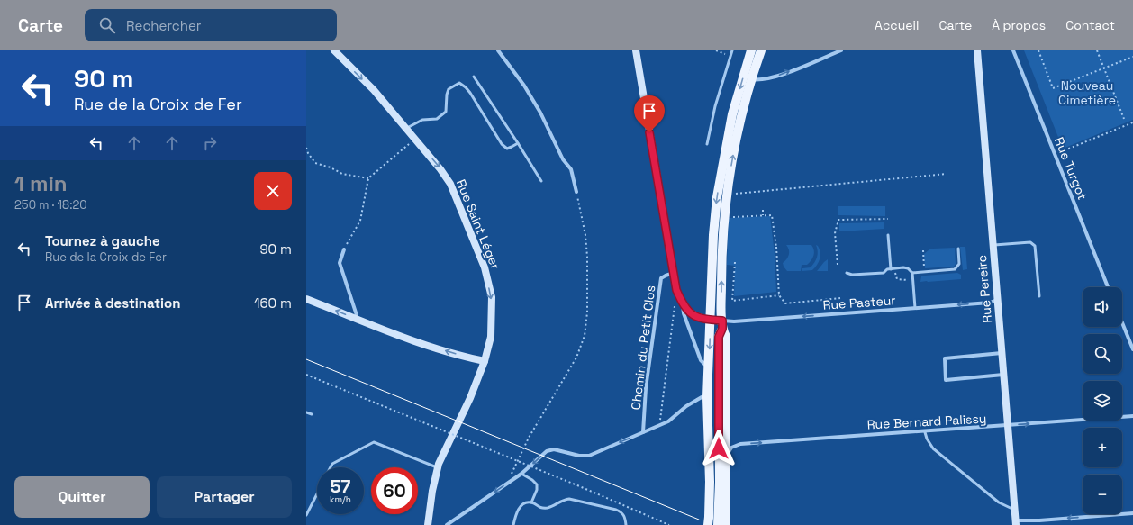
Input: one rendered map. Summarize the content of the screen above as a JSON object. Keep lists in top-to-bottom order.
{
  "streets": {
    "street": [
      "Rue Turgot",
      "Rue Saint Léger",
      "Rue Pereire",
      "Rue Pasteur",
      "Chemin du Petit Clos",
      "Rue Bernard Palissy"
    ]
  },
  "crossings": [
    ["Rue Pereire", "Rue Pasteur"],
    ["Rue Pereire", "Rue Bernard Palissy"]
  ],
  "one_way": ["Rue Saint Léger", "Rue Pasteur", "Rue Bernard Palissy"],
  "parks": ["Nouveau Cimetière"],
  "page": {
    "header": "Carte",
    "search": "Rechercher",
    "nav": [
      "Accueil",
      "Carte",
      "À propos",
      "Contact"
    ],
    "turn": ["90 m", "Rue de la Croix de Fer"],
    "heading": ["1 min", "250 m · 18:20"],
    "list": [
      {
        "name": "Tournez à gauche",
        "note": "Rue de la Croix de Fer",
        "value": "90 m"
      },
      {
        "name": "Arrivée à destination",
        "value": "160 m"
      }
    ],
    "map_buttons": ["+", "−"],
    "speed": "57 km/h",
    "limit": "60",
    "buttons": ["Quitter", "Partager"]
  }
}
